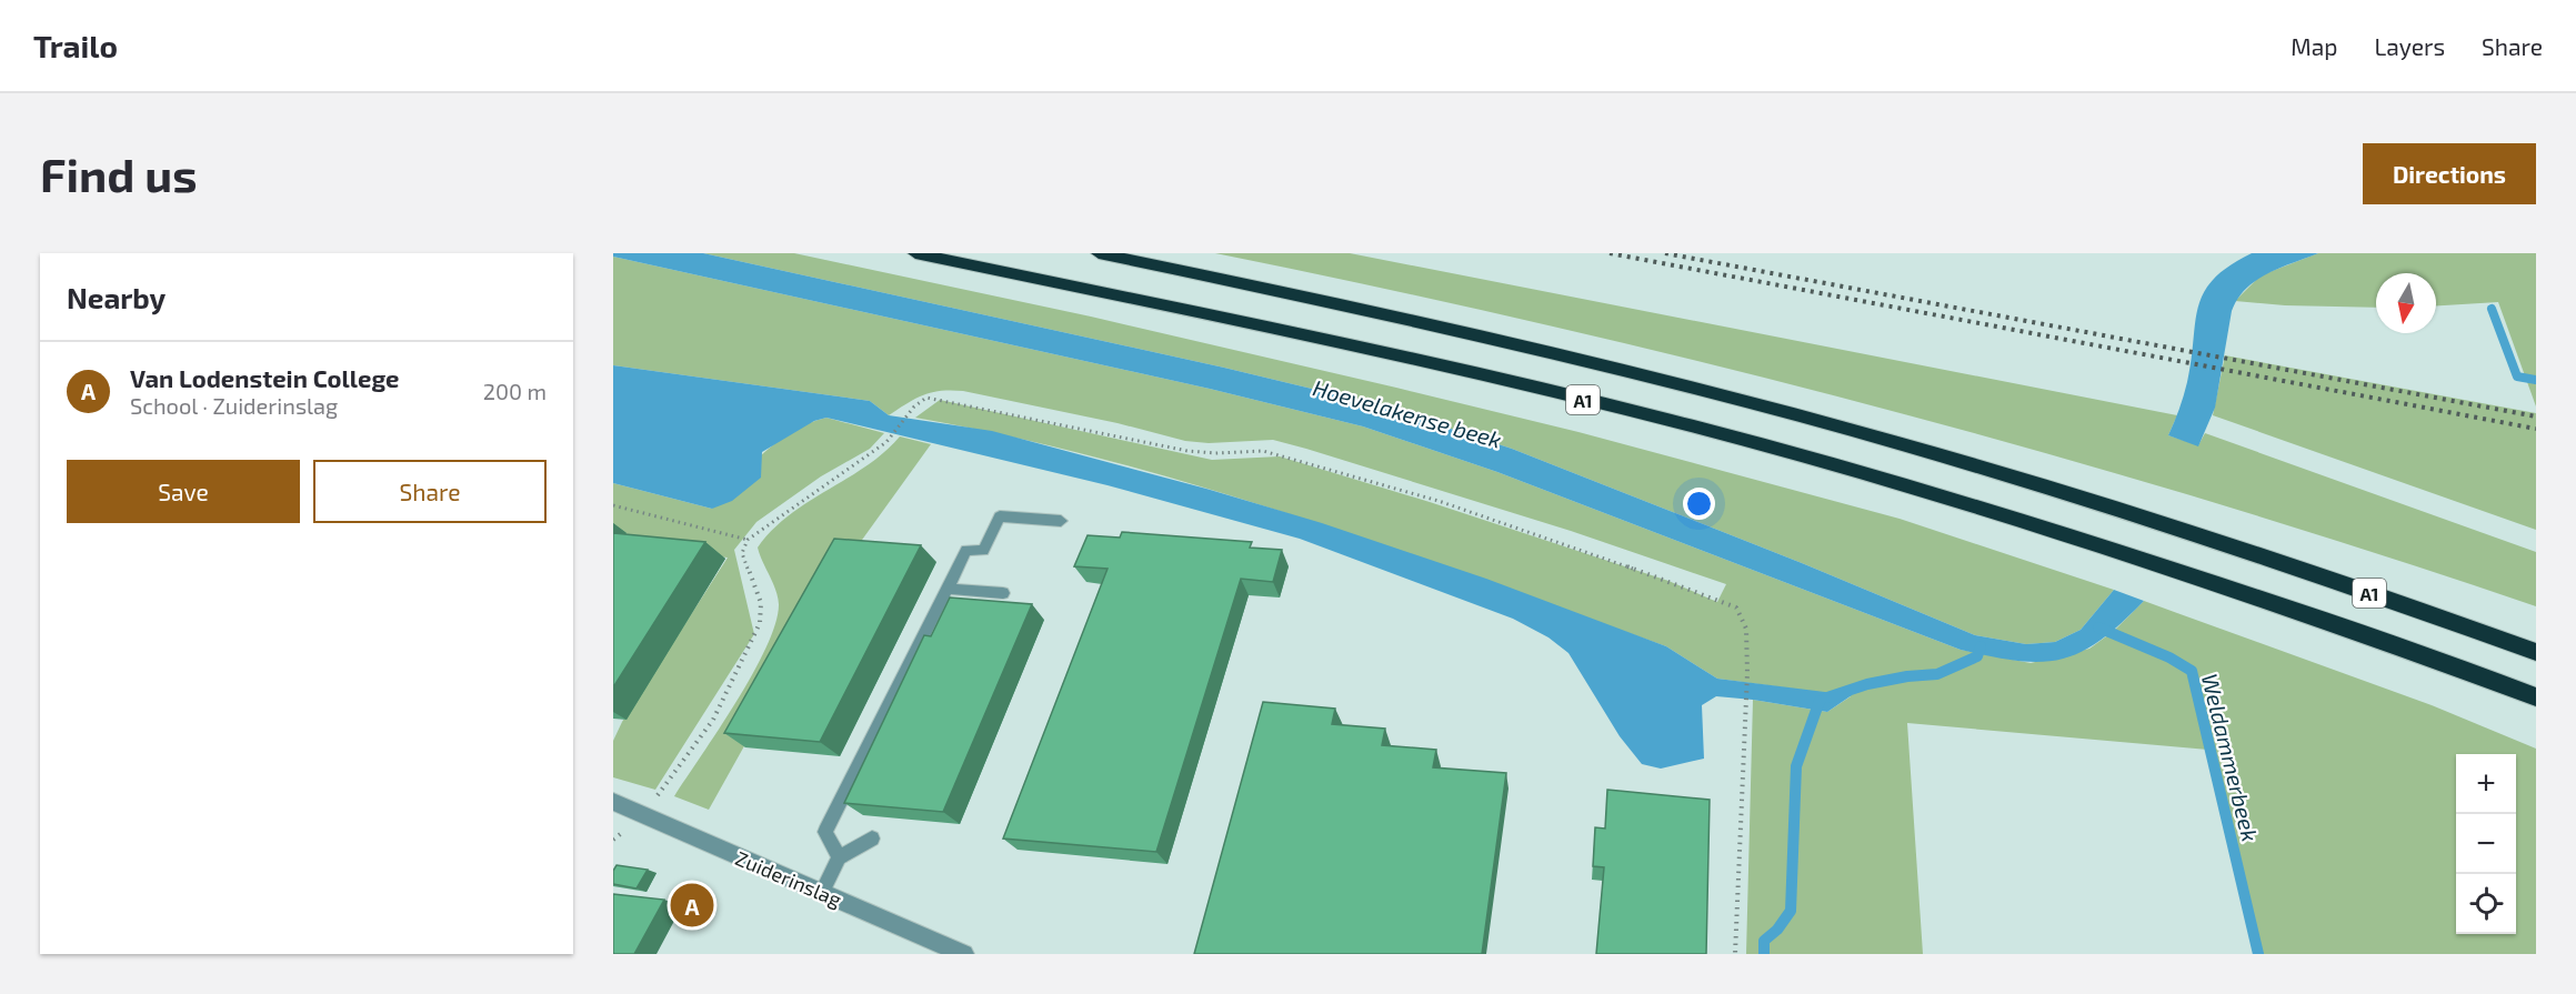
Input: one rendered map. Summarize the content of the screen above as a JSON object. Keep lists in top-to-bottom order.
{
  "streets": {
    "highway": ["A1"],
    "street": ["Zuiderinslag"]
  },
  "water": ["Hoevelakense beek", "Weldammerbeek"],
  "north": "bottom",
  "page": {
    "header": "Trailo",
    "nav": ["Map", "Layers", "Share"],
    "buttons": [
      "Directions",
      ["Save", "Share"]
    ],
    "title": "Find us",
    "heading": "Nearby",
    "list": [
      {
        "mark": "A",
        "name": "Van Lodenstein College",
        "note": "School · Zuiderinslag",
        "value": "200 m"
      }
    ],
    "map_buttons": ["+", "−"],
    "pins": "A"
  }
}
